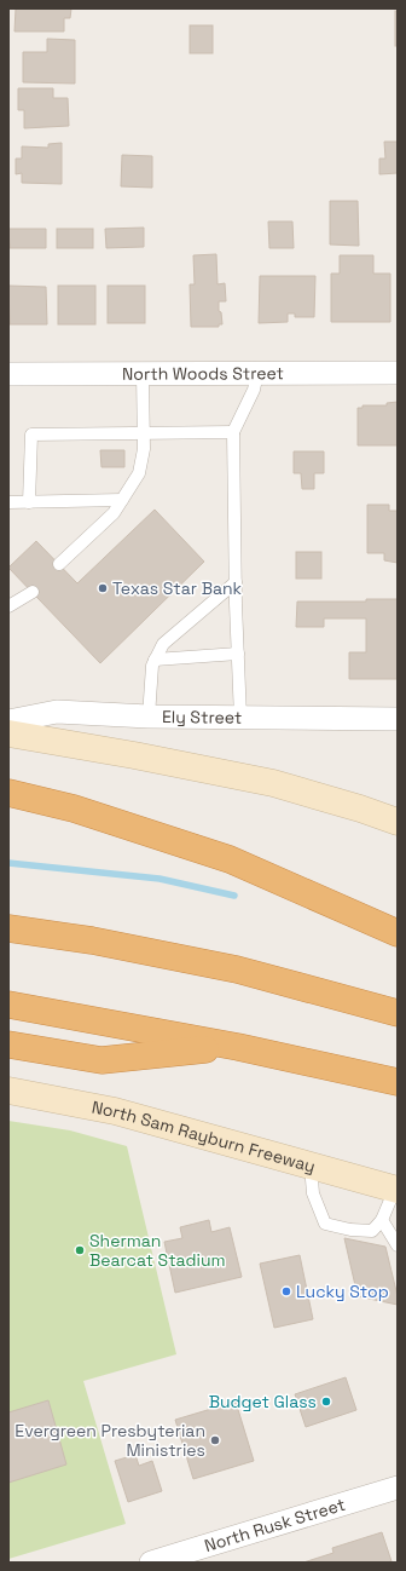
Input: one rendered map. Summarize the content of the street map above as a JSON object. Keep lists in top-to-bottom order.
{
  "streets": {
    "main road": ["North Sam Rayburn Freeway"],
    "street": ["North Woods Street", "Ely Street", "North Rusk Street"]
  },
  "places": [
    "Texas Star Bank",
    "Sherman Bearcat Stadium",
    "Lucky Stop",
    "Budget Glass",
    "Evergreen Presbyterian Ministries"
  ]
}
